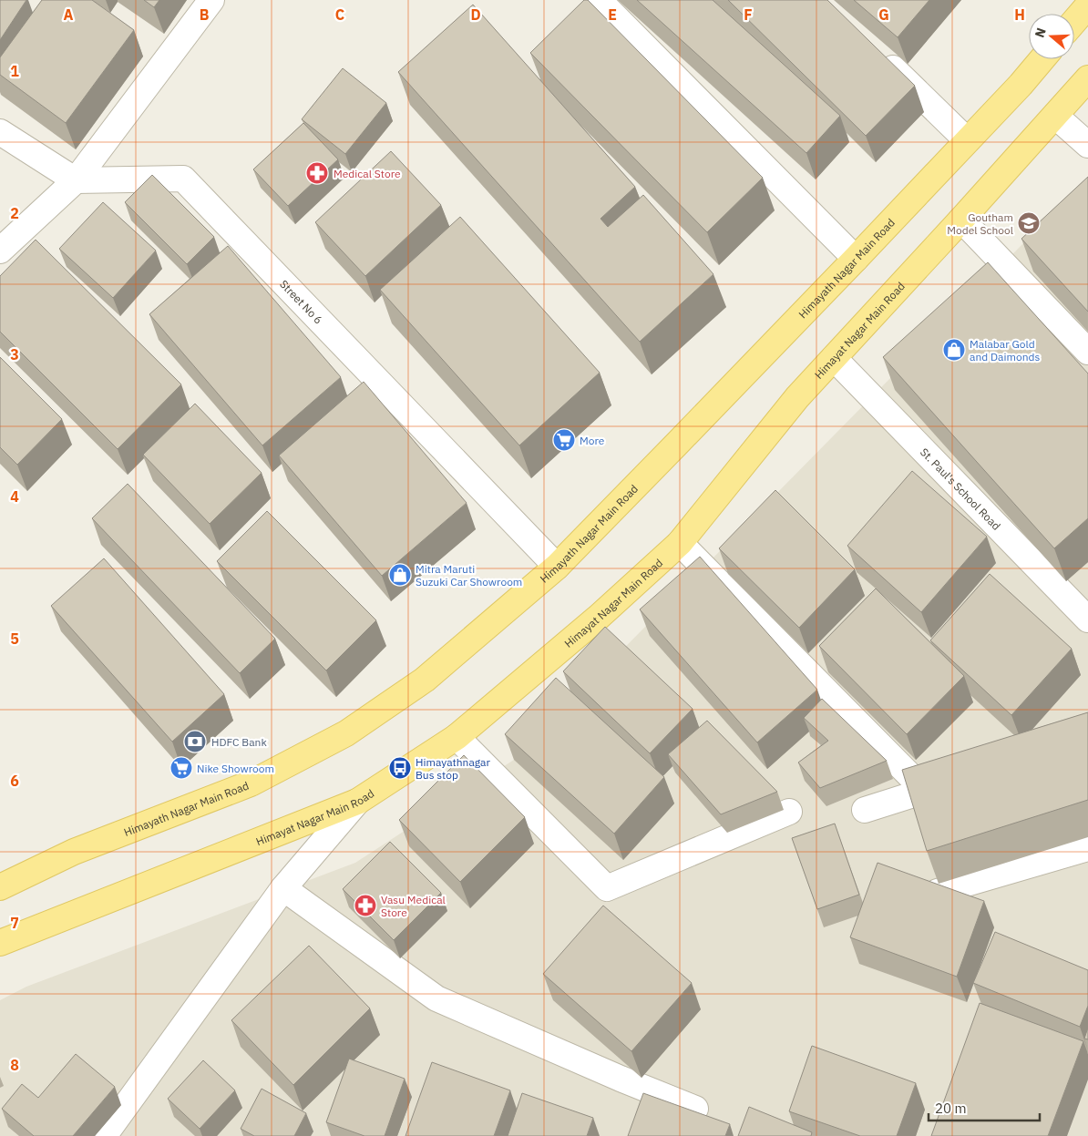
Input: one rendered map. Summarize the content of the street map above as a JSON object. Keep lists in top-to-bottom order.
{
  "streets": {
    "main road": ["Himayath Nagar Main Road", "Himayat Nagar Main Road"],
    "street": ["Street No 6", "St. Paul's School Road"]
  },
  "crossings": [
    ["Himayath Nagar Main Road", "Street No 6"],
    ["Himayat Nagar Main Road", "St. Paul's School Road"]
  ],
  "places": {
    "pharmacy": ["Medical Store", "Vasu Medical Store"],
    "school or university": ["Goutham Model School"],
    "shop": ["Malabar Gold and Daimonds", "Mitra Maruti Suzuki Car Showroom"],
    "supermarket": ["More", "Nike Showroom"],
    "bank": ["HDFC Bank"],
    "bus stop": ["Himayathnagar Bus stop"]
  },
  "scale_bar": "20 m",
  "north": "left",
  "grid": {
    "columns": [
      "A",
      "B",
      "C",
      "D",
      "E",
      "F",
      "G",
      "H"
    ],
    "rows": [
      "1",
      "2",
      "3",
      "4",
      "5",
      "6",
      "7",
      "8"
    ]
  }
}
